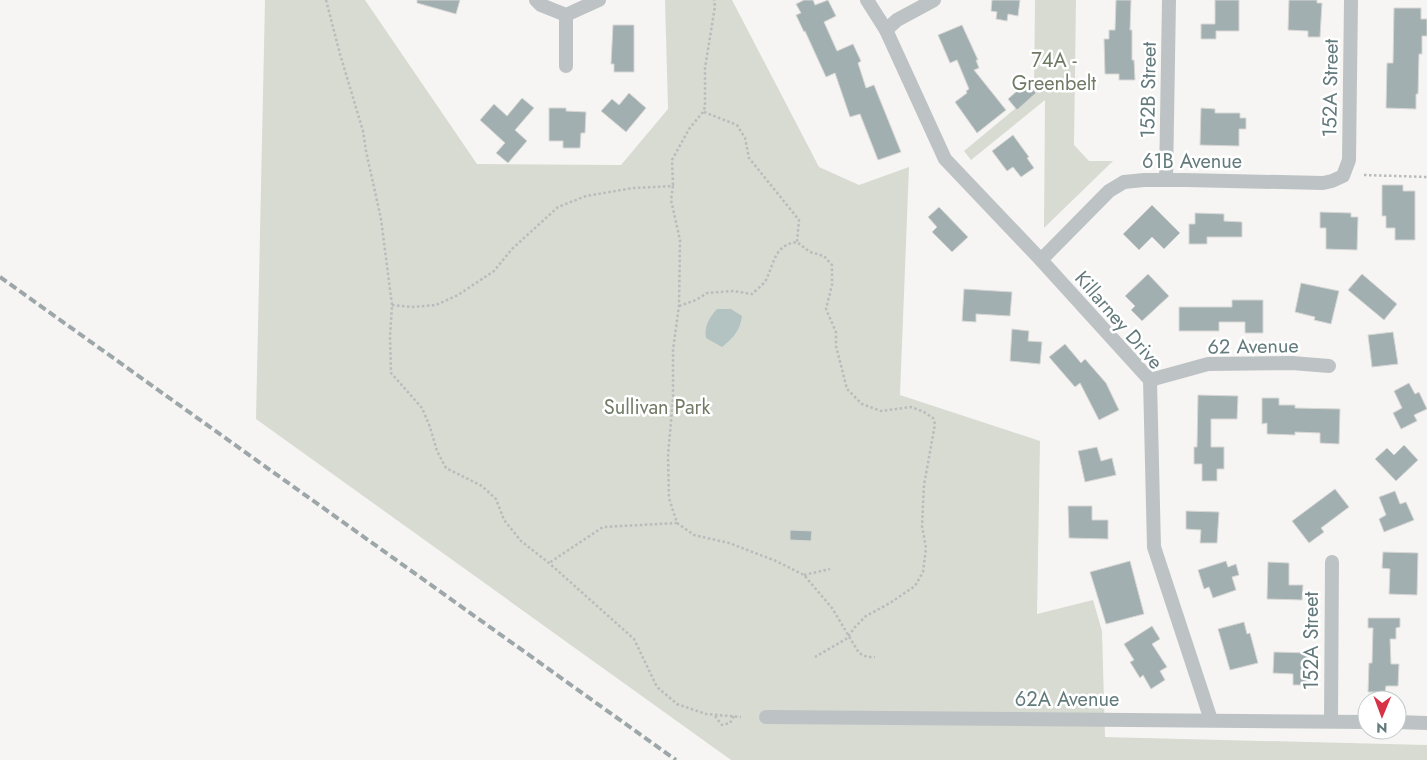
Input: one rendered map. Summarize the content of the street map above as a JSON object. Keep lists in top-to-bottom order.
{
  "streets": {
    "street": [
      "152A Street",
      "152B Street",
      "61B Avenue",
      "Killarney Drive",
      "62 Avenue",
      "62A Avenue"
    ]
  },
  "crossings": [
    ["152A Street", "61B Avenue"],
    ["152A Street", "62A Avenue"],
    ["152B Street", "61B Avenue"],
    ["61B Avenue", "Killarney Drive"],
    ["Killarney Drive", "62 Avenue"],
    ["Killarney Drive", "62A Avenue"]
  ],
  "parks": ["74A - Greenbelt", "Sullivan Park"],
  "north": "bottom"
}
